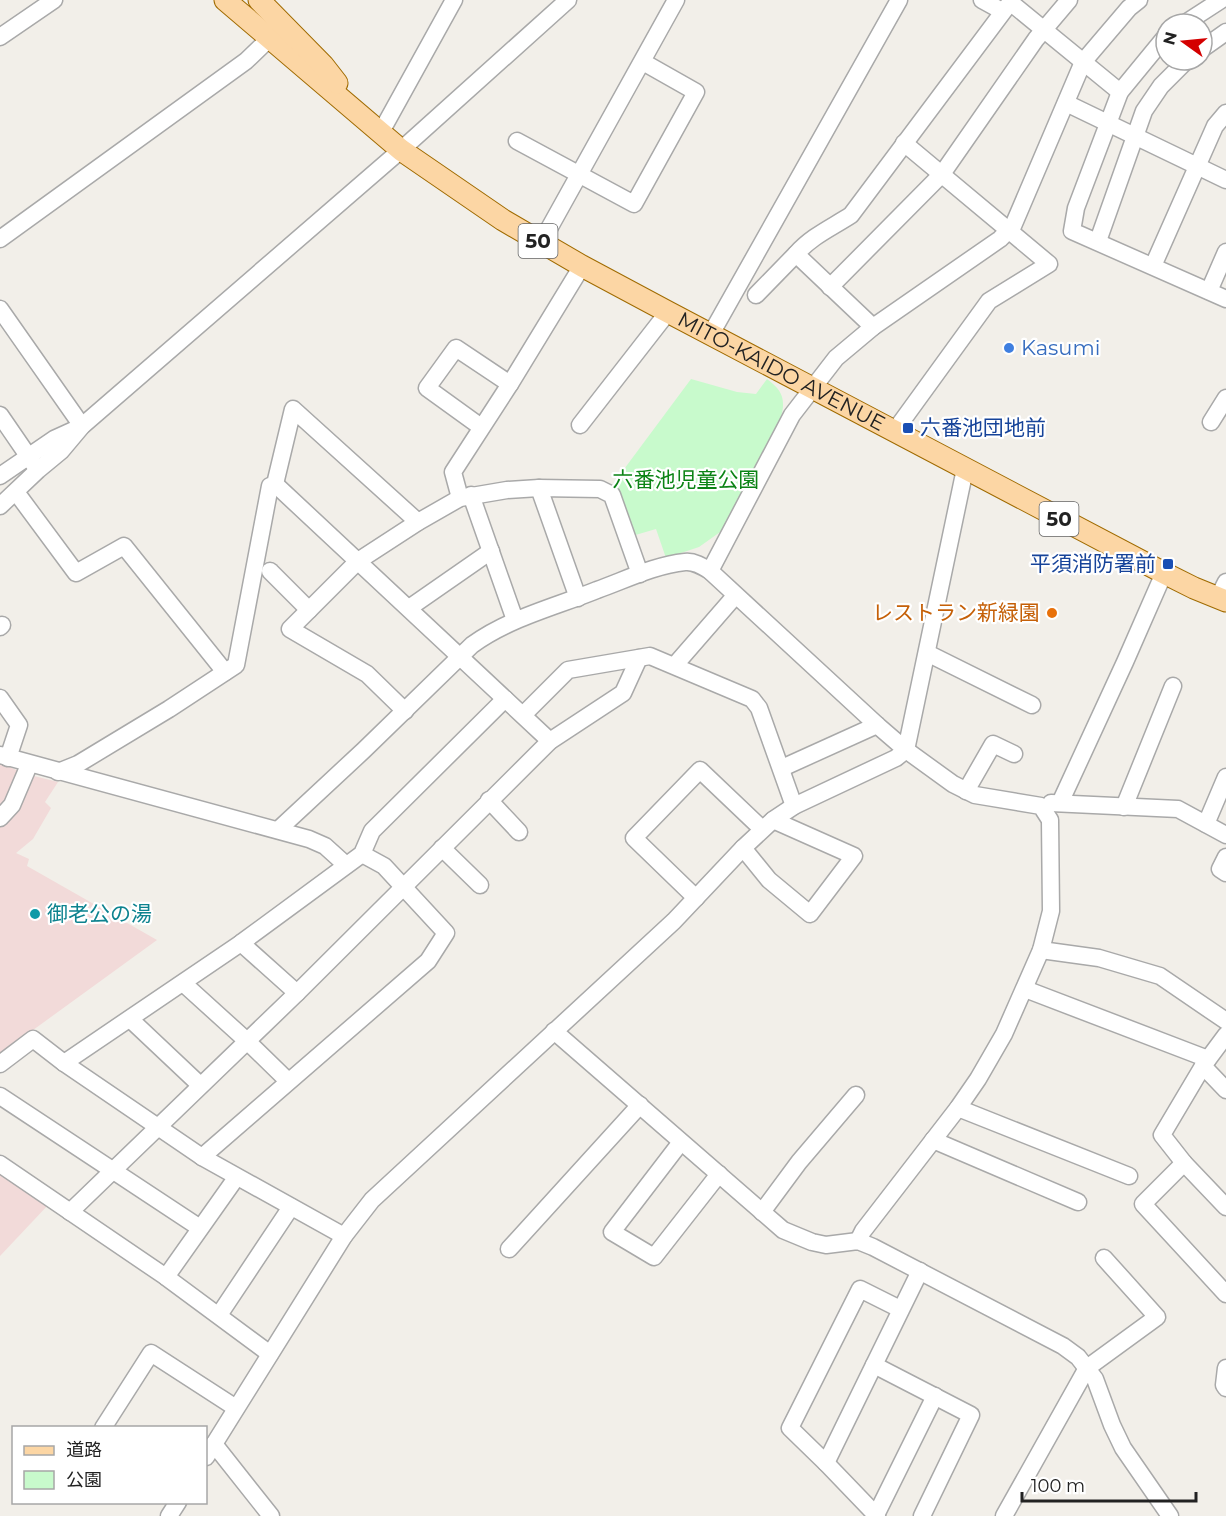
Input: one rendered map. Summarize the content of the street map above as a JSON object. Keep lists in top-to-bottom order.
{
  "streets": {
    "main road": ["50", "MITO-KAIDO AVENUE"]
  },
  "parks": ["六番池児童公園"],
  "places": {
    "other": ["Kasumi", "レストラン新緑園", "御老公の湯"],
    "transit": ["六番池団地前", "平須消防署前"]
  },
  "legend": ["道路", "公園"],
  "scale_bar": "100 m",
  "north": "left"
}
